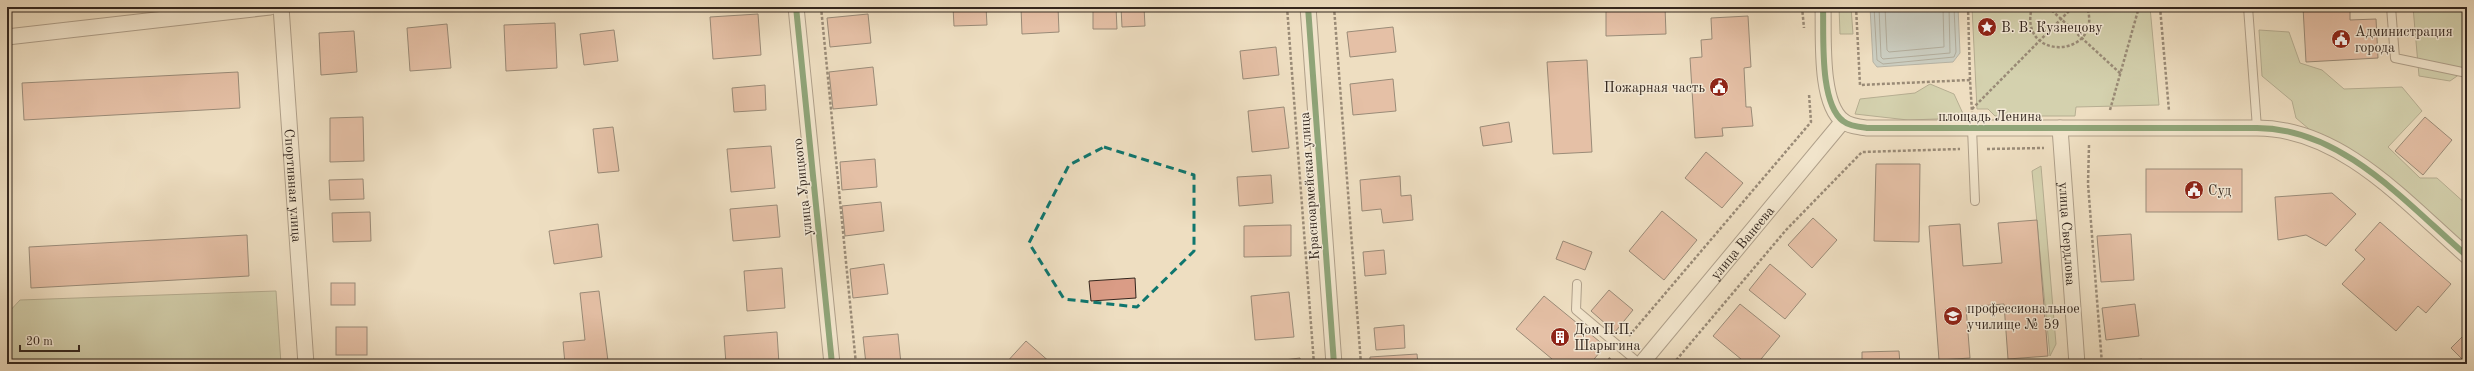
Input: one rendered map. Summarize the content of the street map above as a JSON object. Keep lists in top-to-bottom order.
{
  "streets": {
    "street": [
      "площадь Ленина",
      "Спортивная улица",
      "Красноармейская улица",
      "улица Урицкого",
      "улица Свердлова",
      "улица Ванеева"
    ]
  },
  "crossings": [
    ["площадь Ленина", "улица Свердлова"],
    ["площадь Ленина", "улица Ванеева"]
  ],
  "places": {
    "place": ["В. В. Кузнецову"],
    "public building": ["Администрация города", "Пожарная часть", "Суд"],
    "school or university": ["профессиональное училище № 59"],
    "building": ["Дом П.П. Шарыгина"]
  },
  "scale_bar": "20 m"
}
